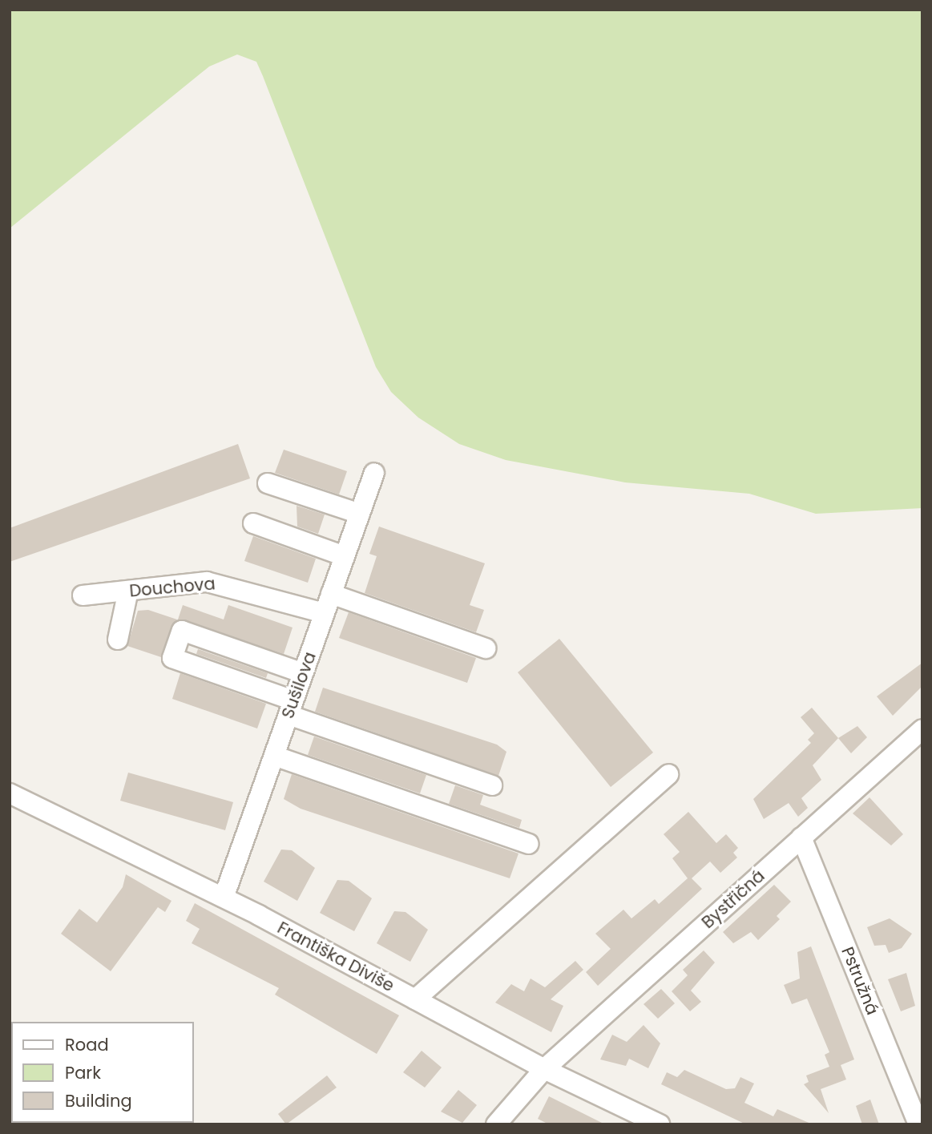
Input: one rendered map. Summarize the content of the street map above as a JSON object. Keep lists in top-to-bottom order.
{
  "streets": {
    "street": [
      "Douchova",
      "Sušilova",
      "Bystřičná",
      "Františka Diviše",
      "Pstružná"
    ]
  },
  "crossings": [
    ["Douchova", "Sušilova"],
    ["Sušilova", "Františka Diviše"],
    ["Bystřičná", "Františka Diviše"],
    ["Bystřičná", "Pstružná"]
  ],
  "legend": ["Road", "Park", "Building"]
}
